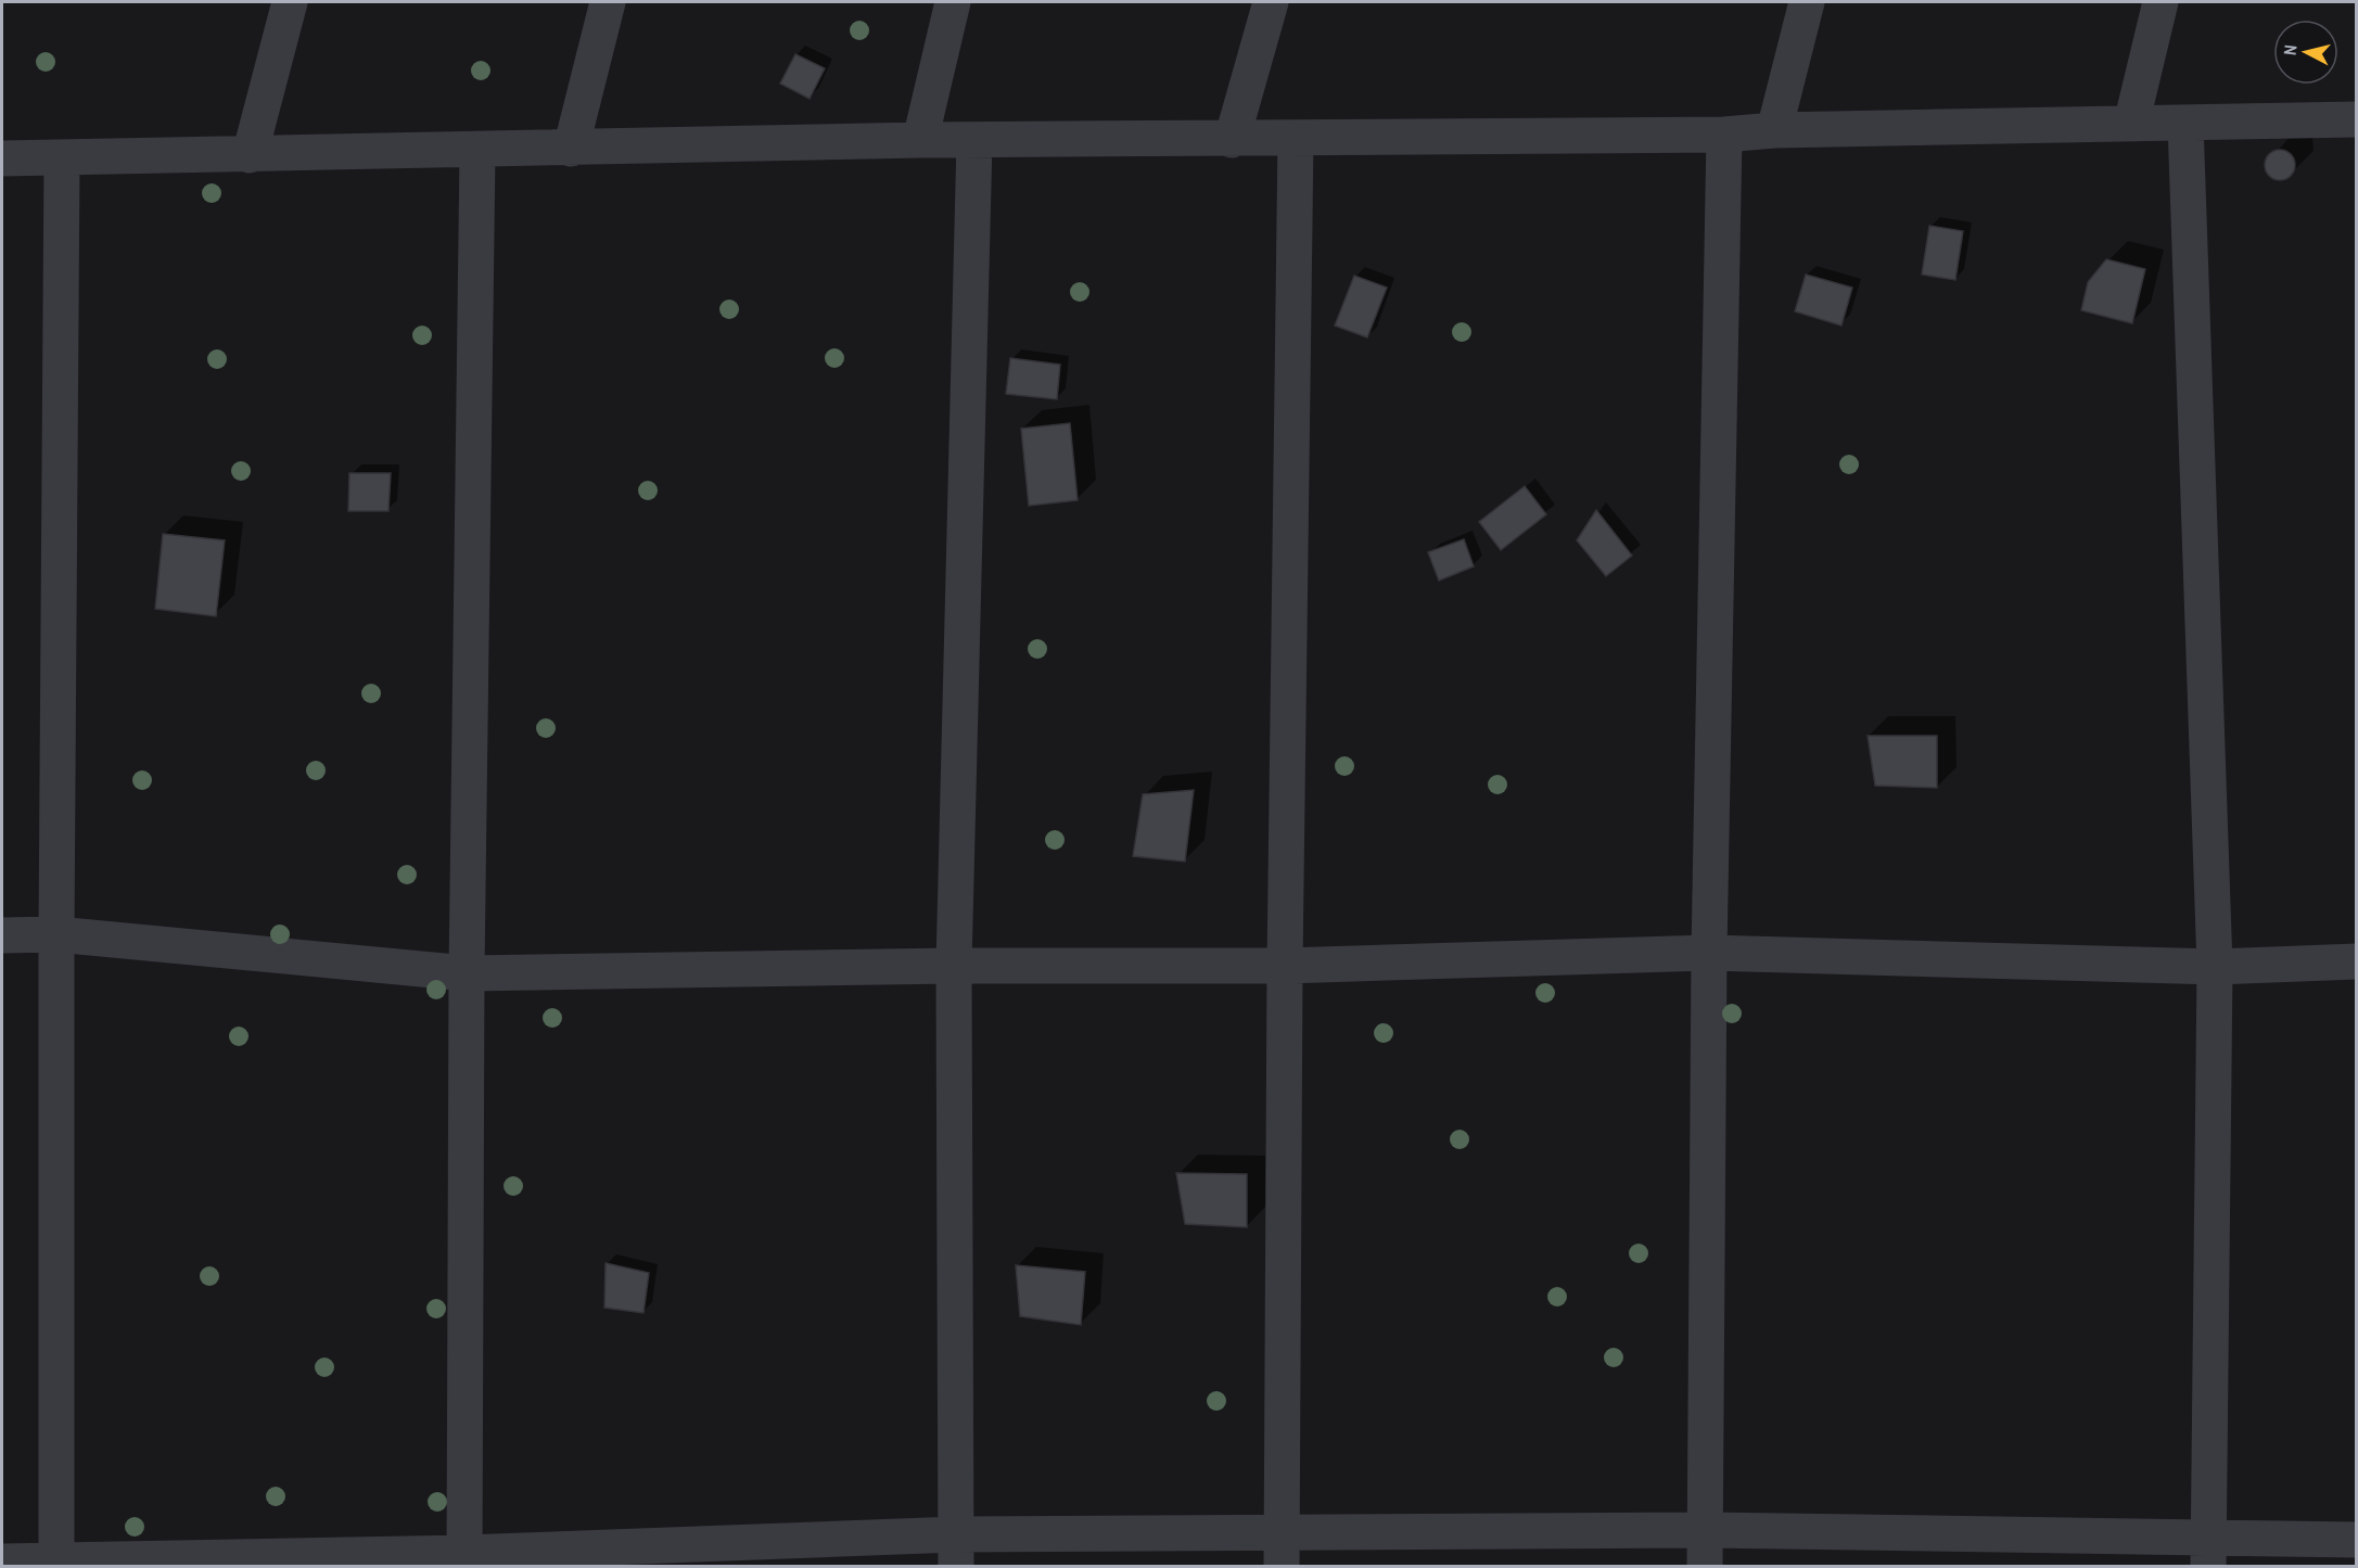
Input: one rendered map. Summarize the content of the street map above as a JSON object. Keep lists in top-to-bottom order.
{
  "north": "left"
}
